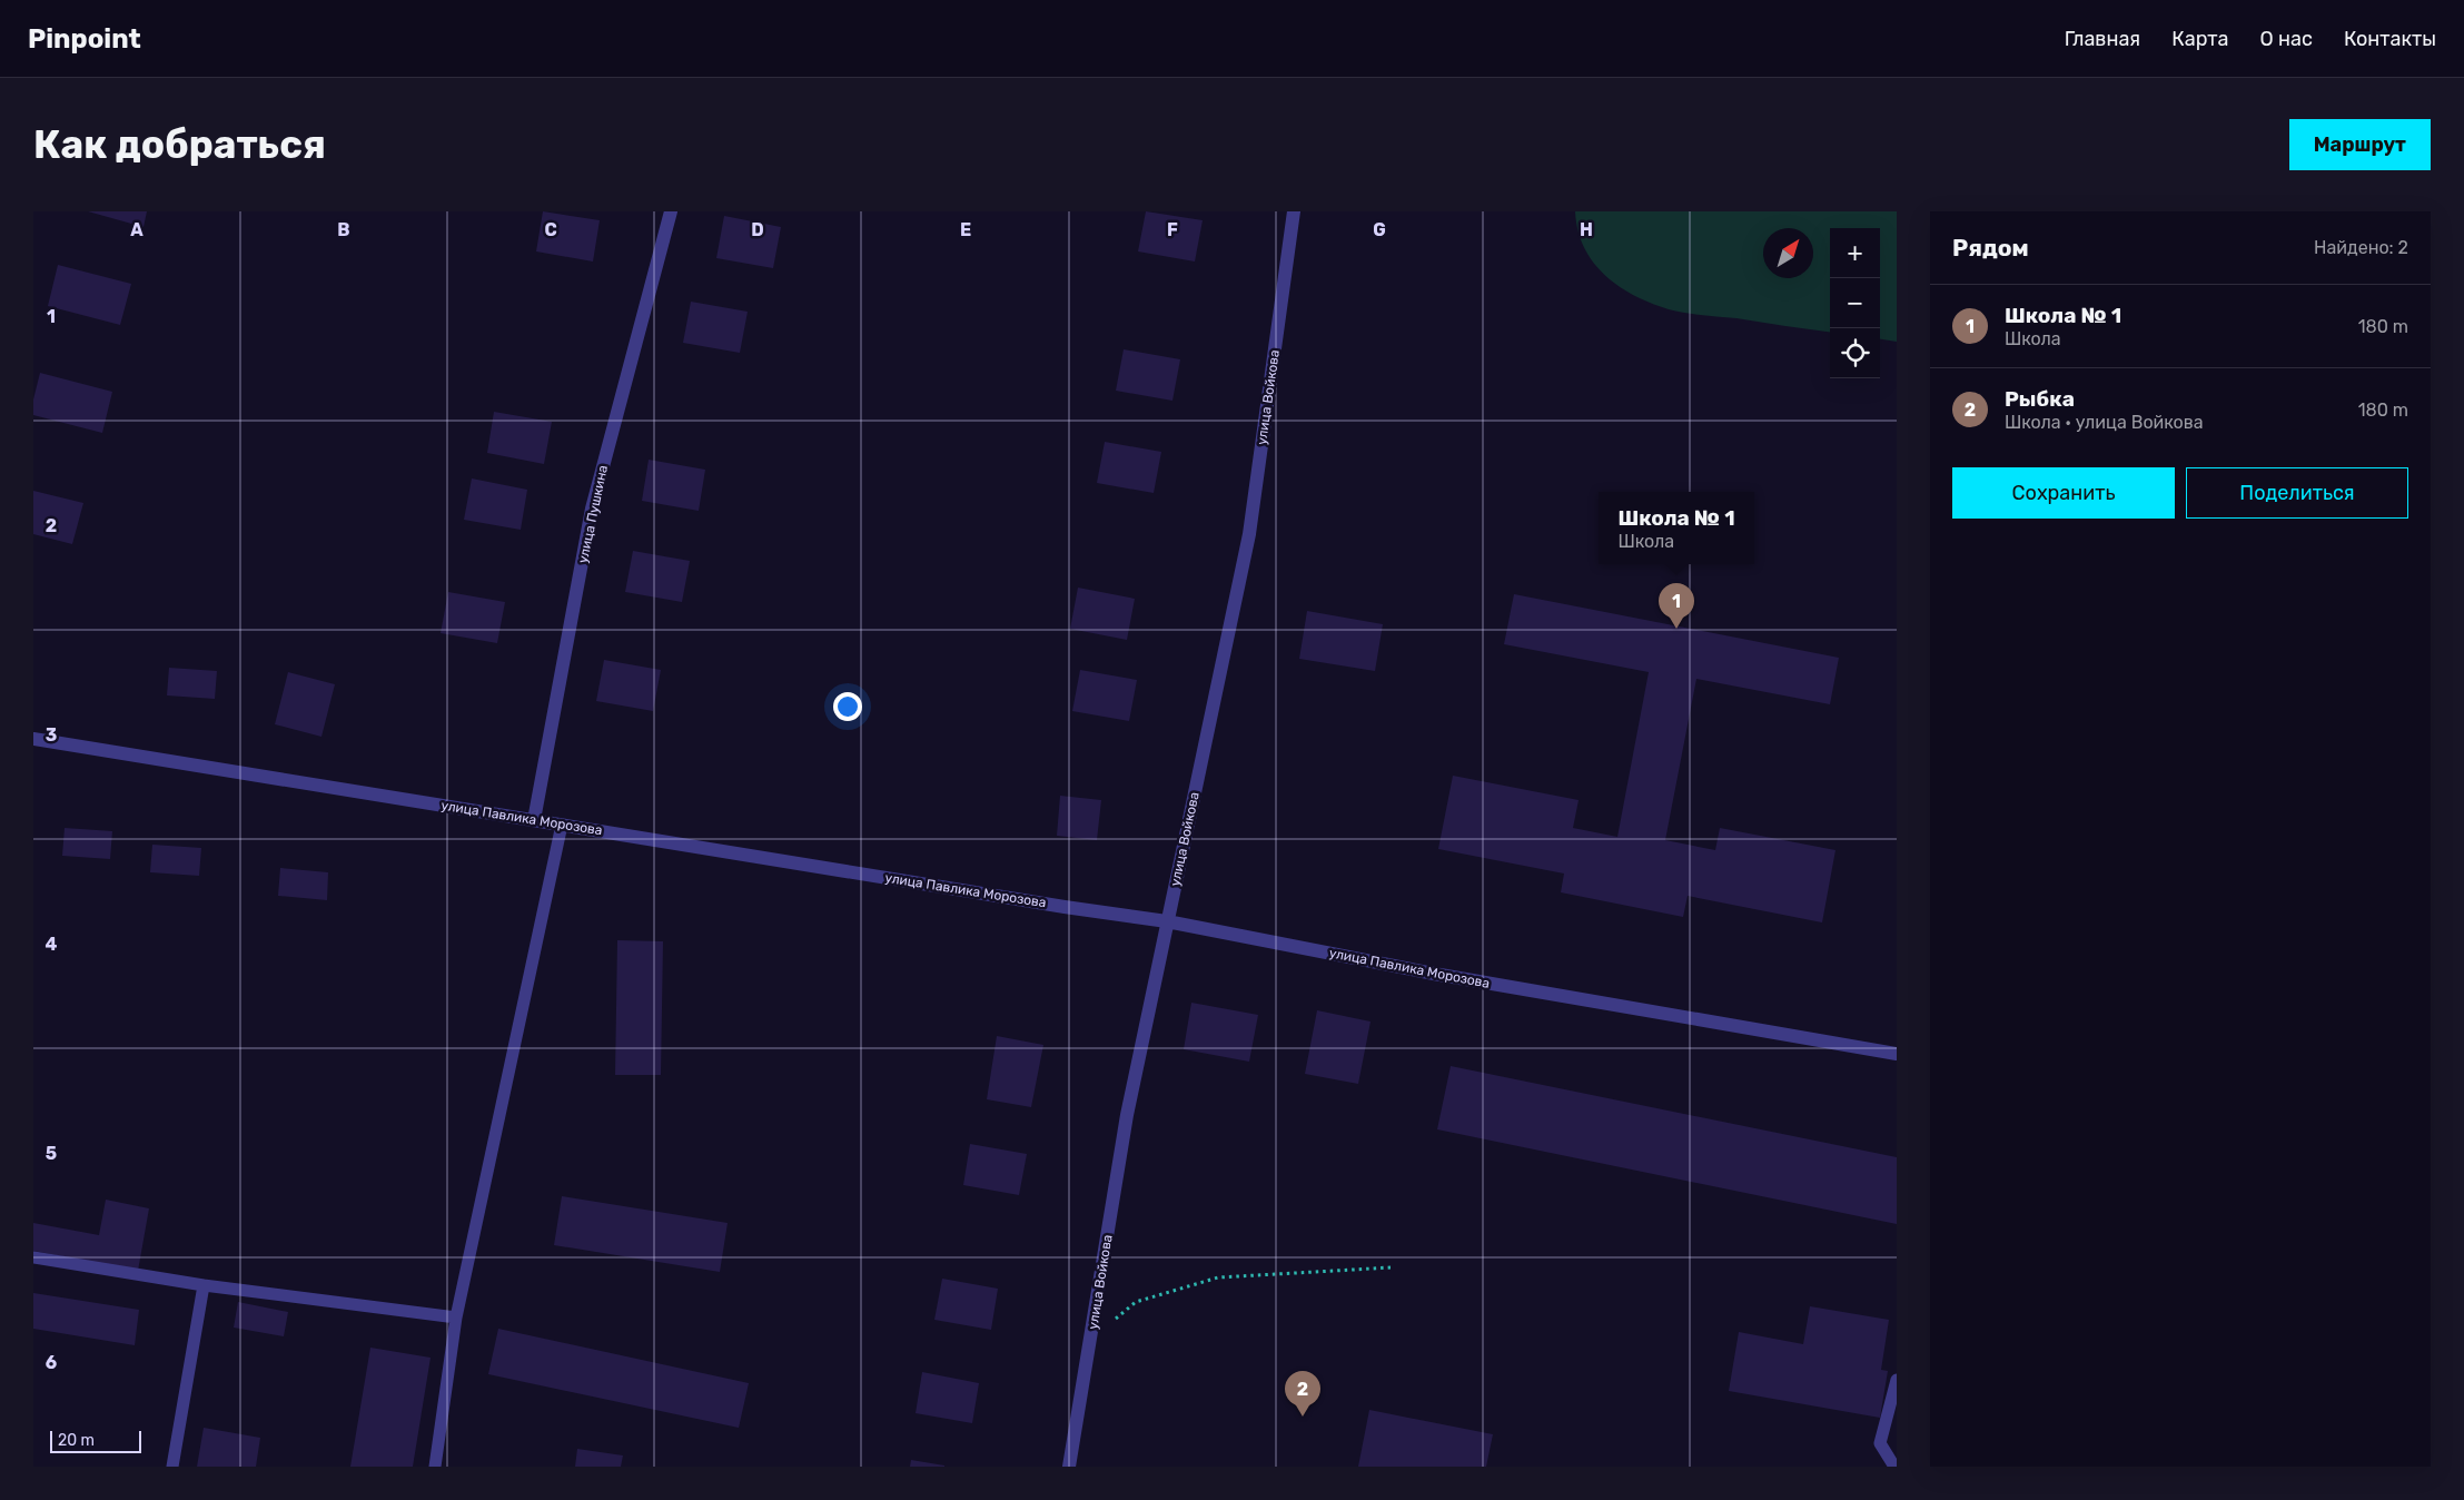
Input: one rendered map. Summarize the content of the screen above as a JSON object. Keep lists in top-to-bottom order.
{
  "streets": {
    "street": ["улица Войкова", "улица Пушкина", "улица Павлика Морозова"]
  },
  "crossings": [
    ["улица Войкова", "улица Павлика Морозова"],
    ["улица Пушкина", "улица Павлика Морозова"]
  ],
  "scale_bar": "20 m",
  "north": "top right",
  "page": {
    "header": "Pinpoint",
    "nav": [
      "Главная",
      "Карта",
      "О нас",
      "Контакты"
    ],
    "buttons": [
      "Маршрут",
      ["Сохранить", "Поделиться"]
    ],
    "title": "Как добраться",
    "heading": ["Рядом", "Найдено: 2"],
    "map_buttons": ["+", "−"],
    "list": [
      {
        "mark": "1",
        "name": "Школа № 1",
        "note": "Школа",
        "value": "180 m"
      },
      {
        "mark": "2",
        "name": "Рыбка",
        "note": "Школа · улица Войкова",
        "value": "180 m"
      }
    ],
    "popup": ["Школа № 1", "Школа"],
    "pins": ["1", "2"],
    "scale": "20 m"
  },
  "grid": {
    "columns": [
      "A",
      "B",
      "C",
      "D",
      "E",
      "F",
      "G",
      "H"
    ],
    "rows": [
      "1",
      "2",
      "3",
      "4",
      "5",
      "6"
    ]
  }
}
